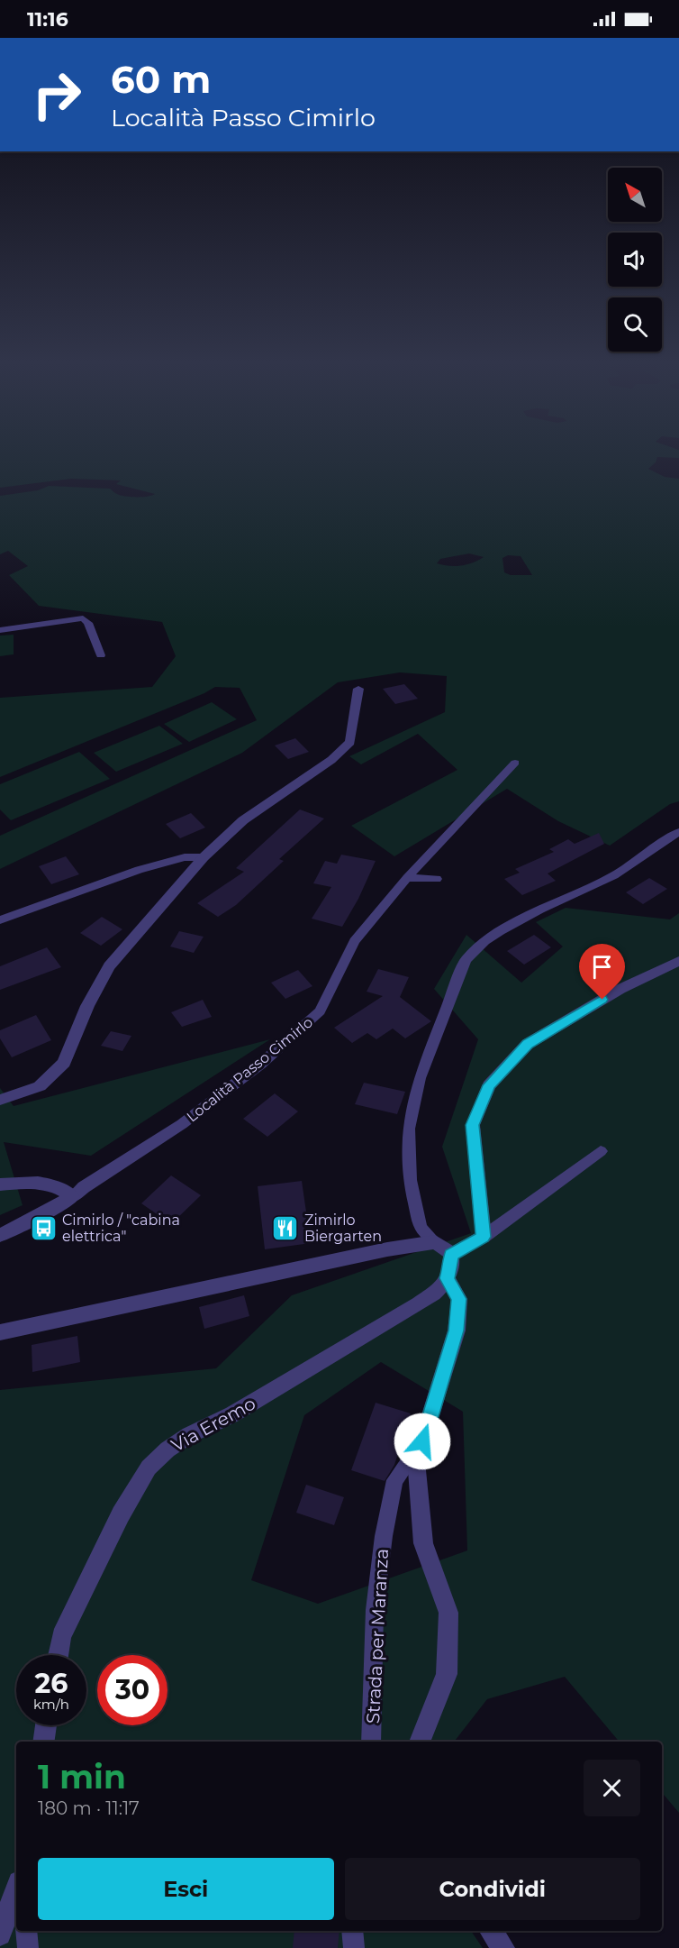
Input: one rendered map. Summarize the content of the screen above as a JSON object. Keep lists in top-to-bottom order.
{
  "streets": {
    "street": ["Località Passo Cimirlo", "Via Eremo", "Strada per Maranza"]
  },
  "crossings": [
    ["Via Eremo", "Strada per Maranza"]
  ],
  "places": {
    "bus stop": ["Cimirlo / \"cabina elettrica\""],
    "restaurant": ["Zimirlo Biergarten"]
  },
  "north": "top left",
  "page": {
    "status": "11:16",
    "turn": ["60 m", "Località Passo Cimirlo"],
    "speed": "26 km/h",
    "limit": "30",
    "heading": ["1 min", "180 m · 11:17"],
    "buttons": ["Esci", "Condividi"]
  }
}
